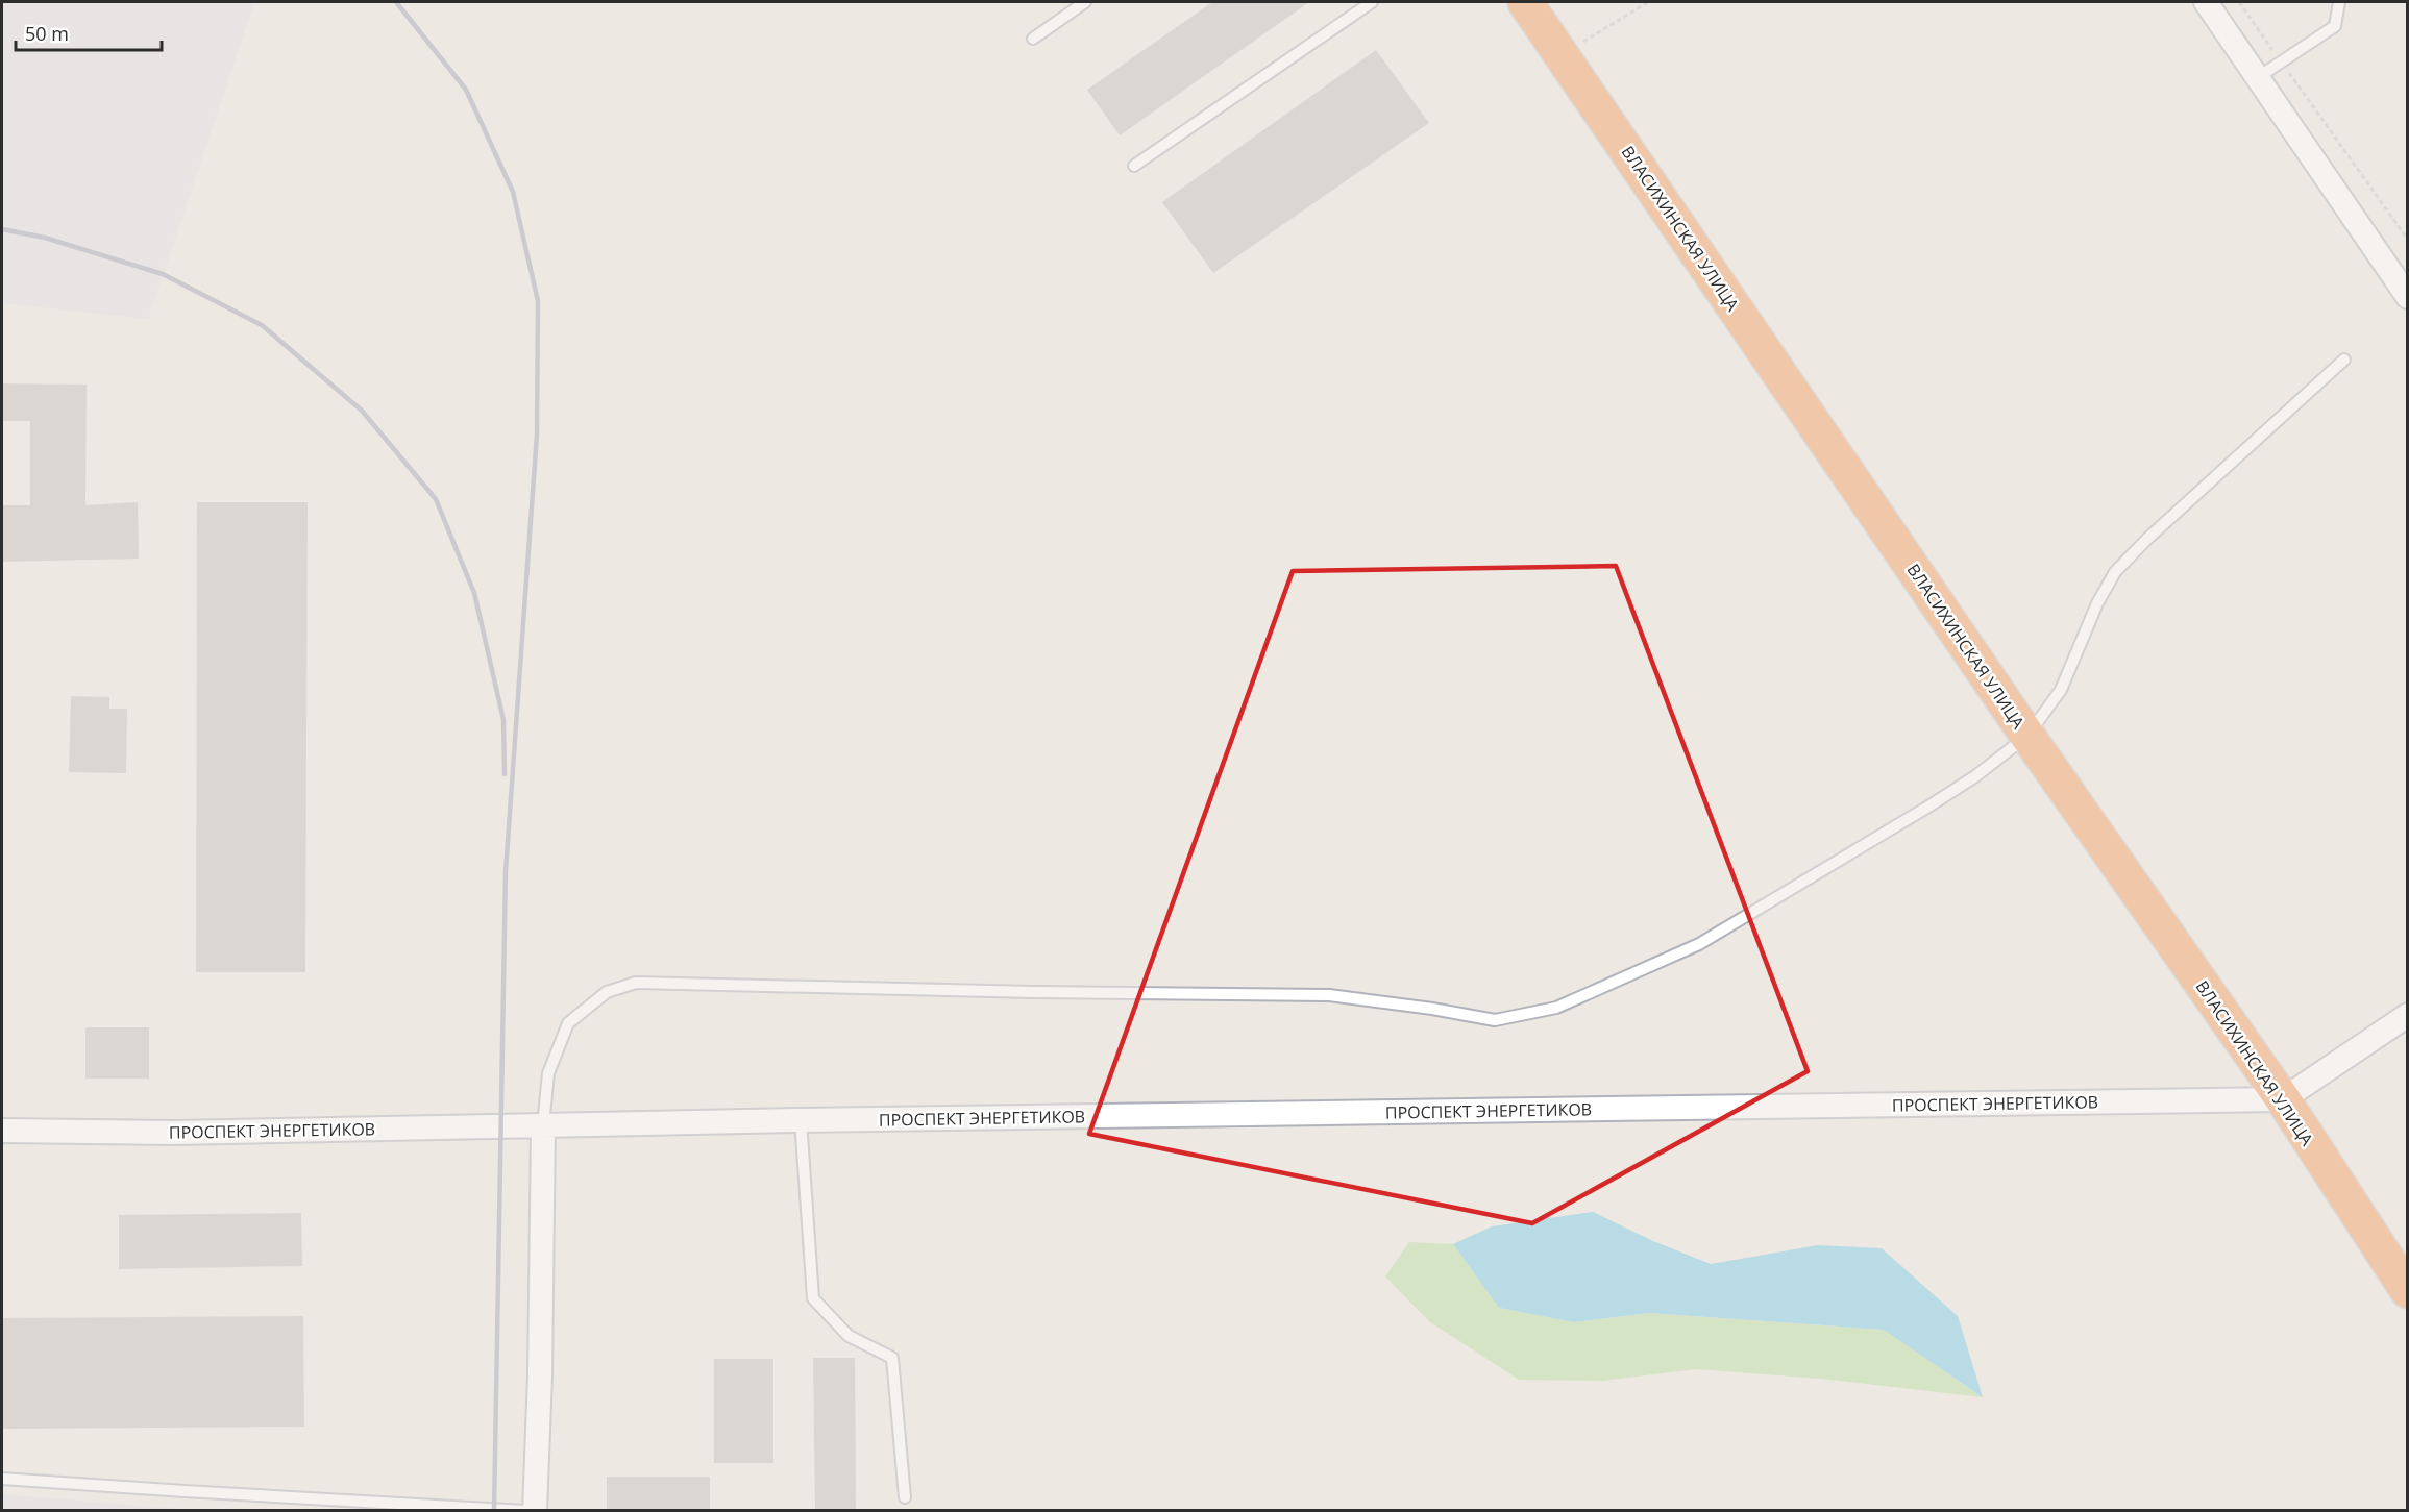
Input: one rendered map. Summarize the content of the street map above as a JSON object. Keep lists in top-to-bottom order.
{
  "streets": {
    "highway": ["ВЛАСИХИНСКАЯ УЛИЦА"],
    "street": ["ПРОСПЕКТ ЭНЕРГЕТИКОВ"]
  },
  "crossings": [
    ["ВЛАСИХИНСКАЯ УЛИЦА", "ПРОСПЕКТ ЭНЕРГЕТИКОВ"]
  ],
  "scale_bar": "50 m"
}
